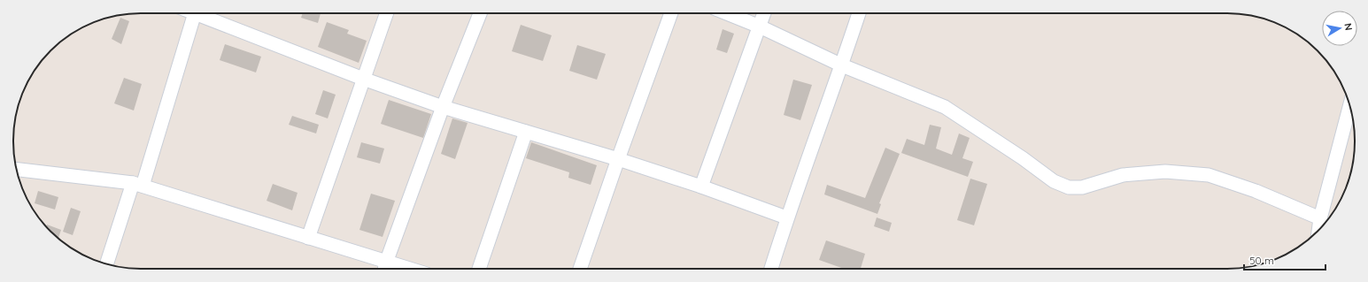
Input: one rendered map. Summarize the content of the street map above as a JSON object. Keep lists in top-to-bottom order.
{
  "scale_bar": "50 m",
  "north": "right"
}
